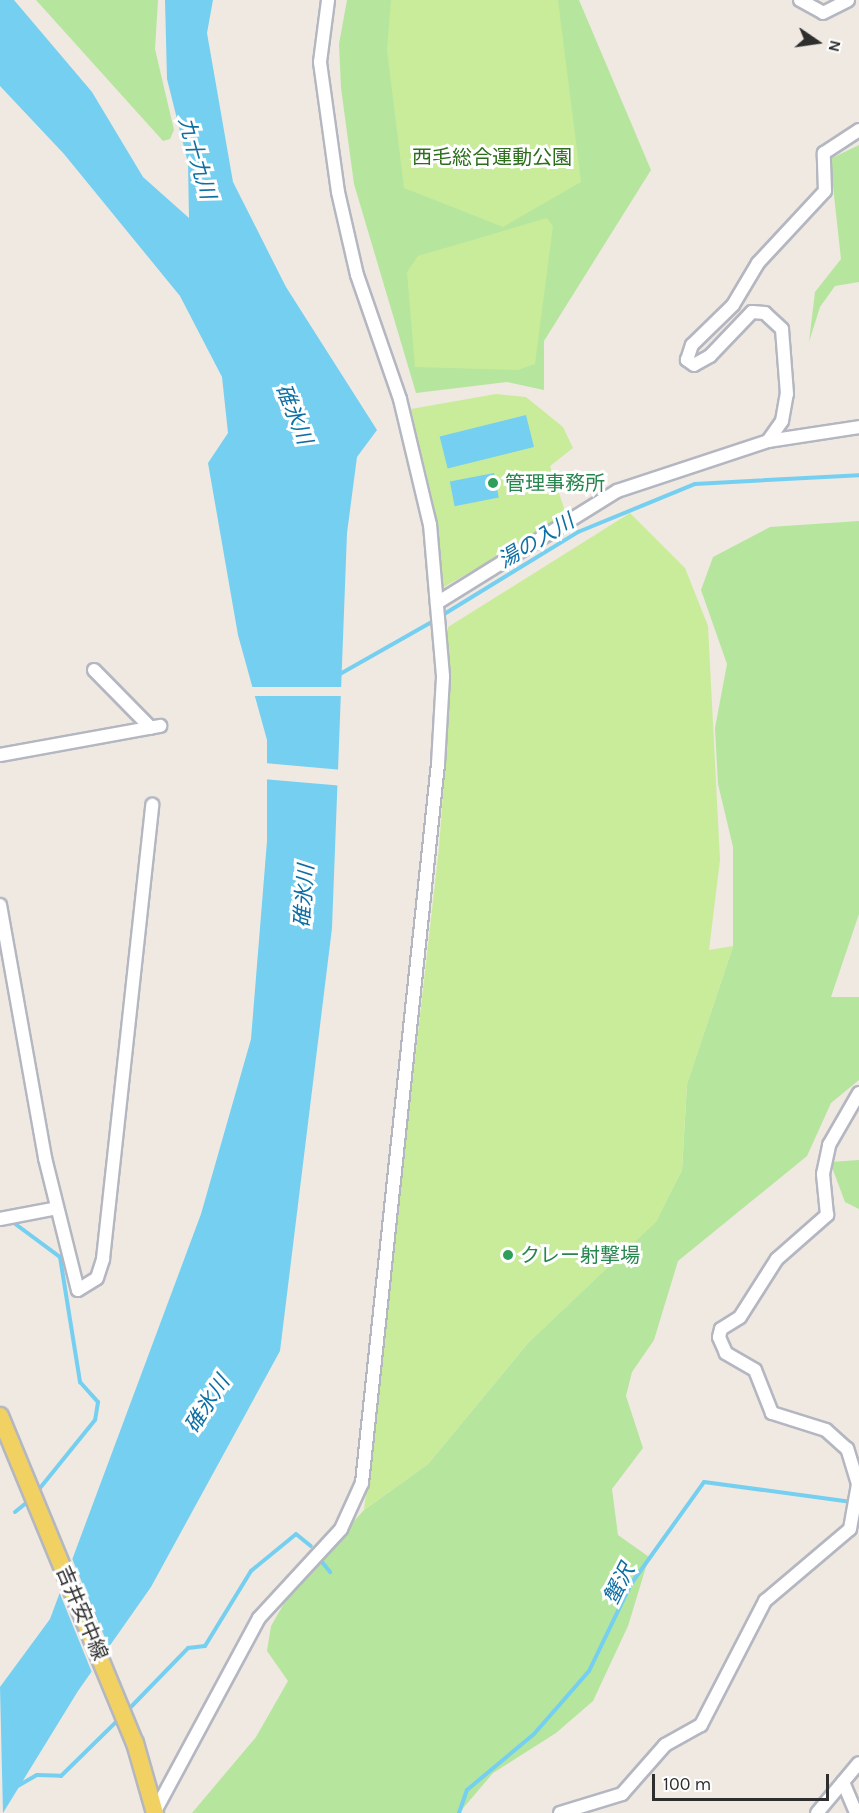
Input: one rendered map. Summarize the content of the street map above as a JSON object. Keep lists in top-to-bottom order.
{
  "streets": {
    "main road": ["吉井安中線"]
  },
  "water": [
    "九十九川",
    "碓氷川",
    "湯の入川",
    "蟹沢"
  ],
  "parks": ["西毛総合運動公園"],
  "places": ["管理事務所", "クレー射撃場"],
  "scale_bar": "100 m",
  "north": "right"
}
